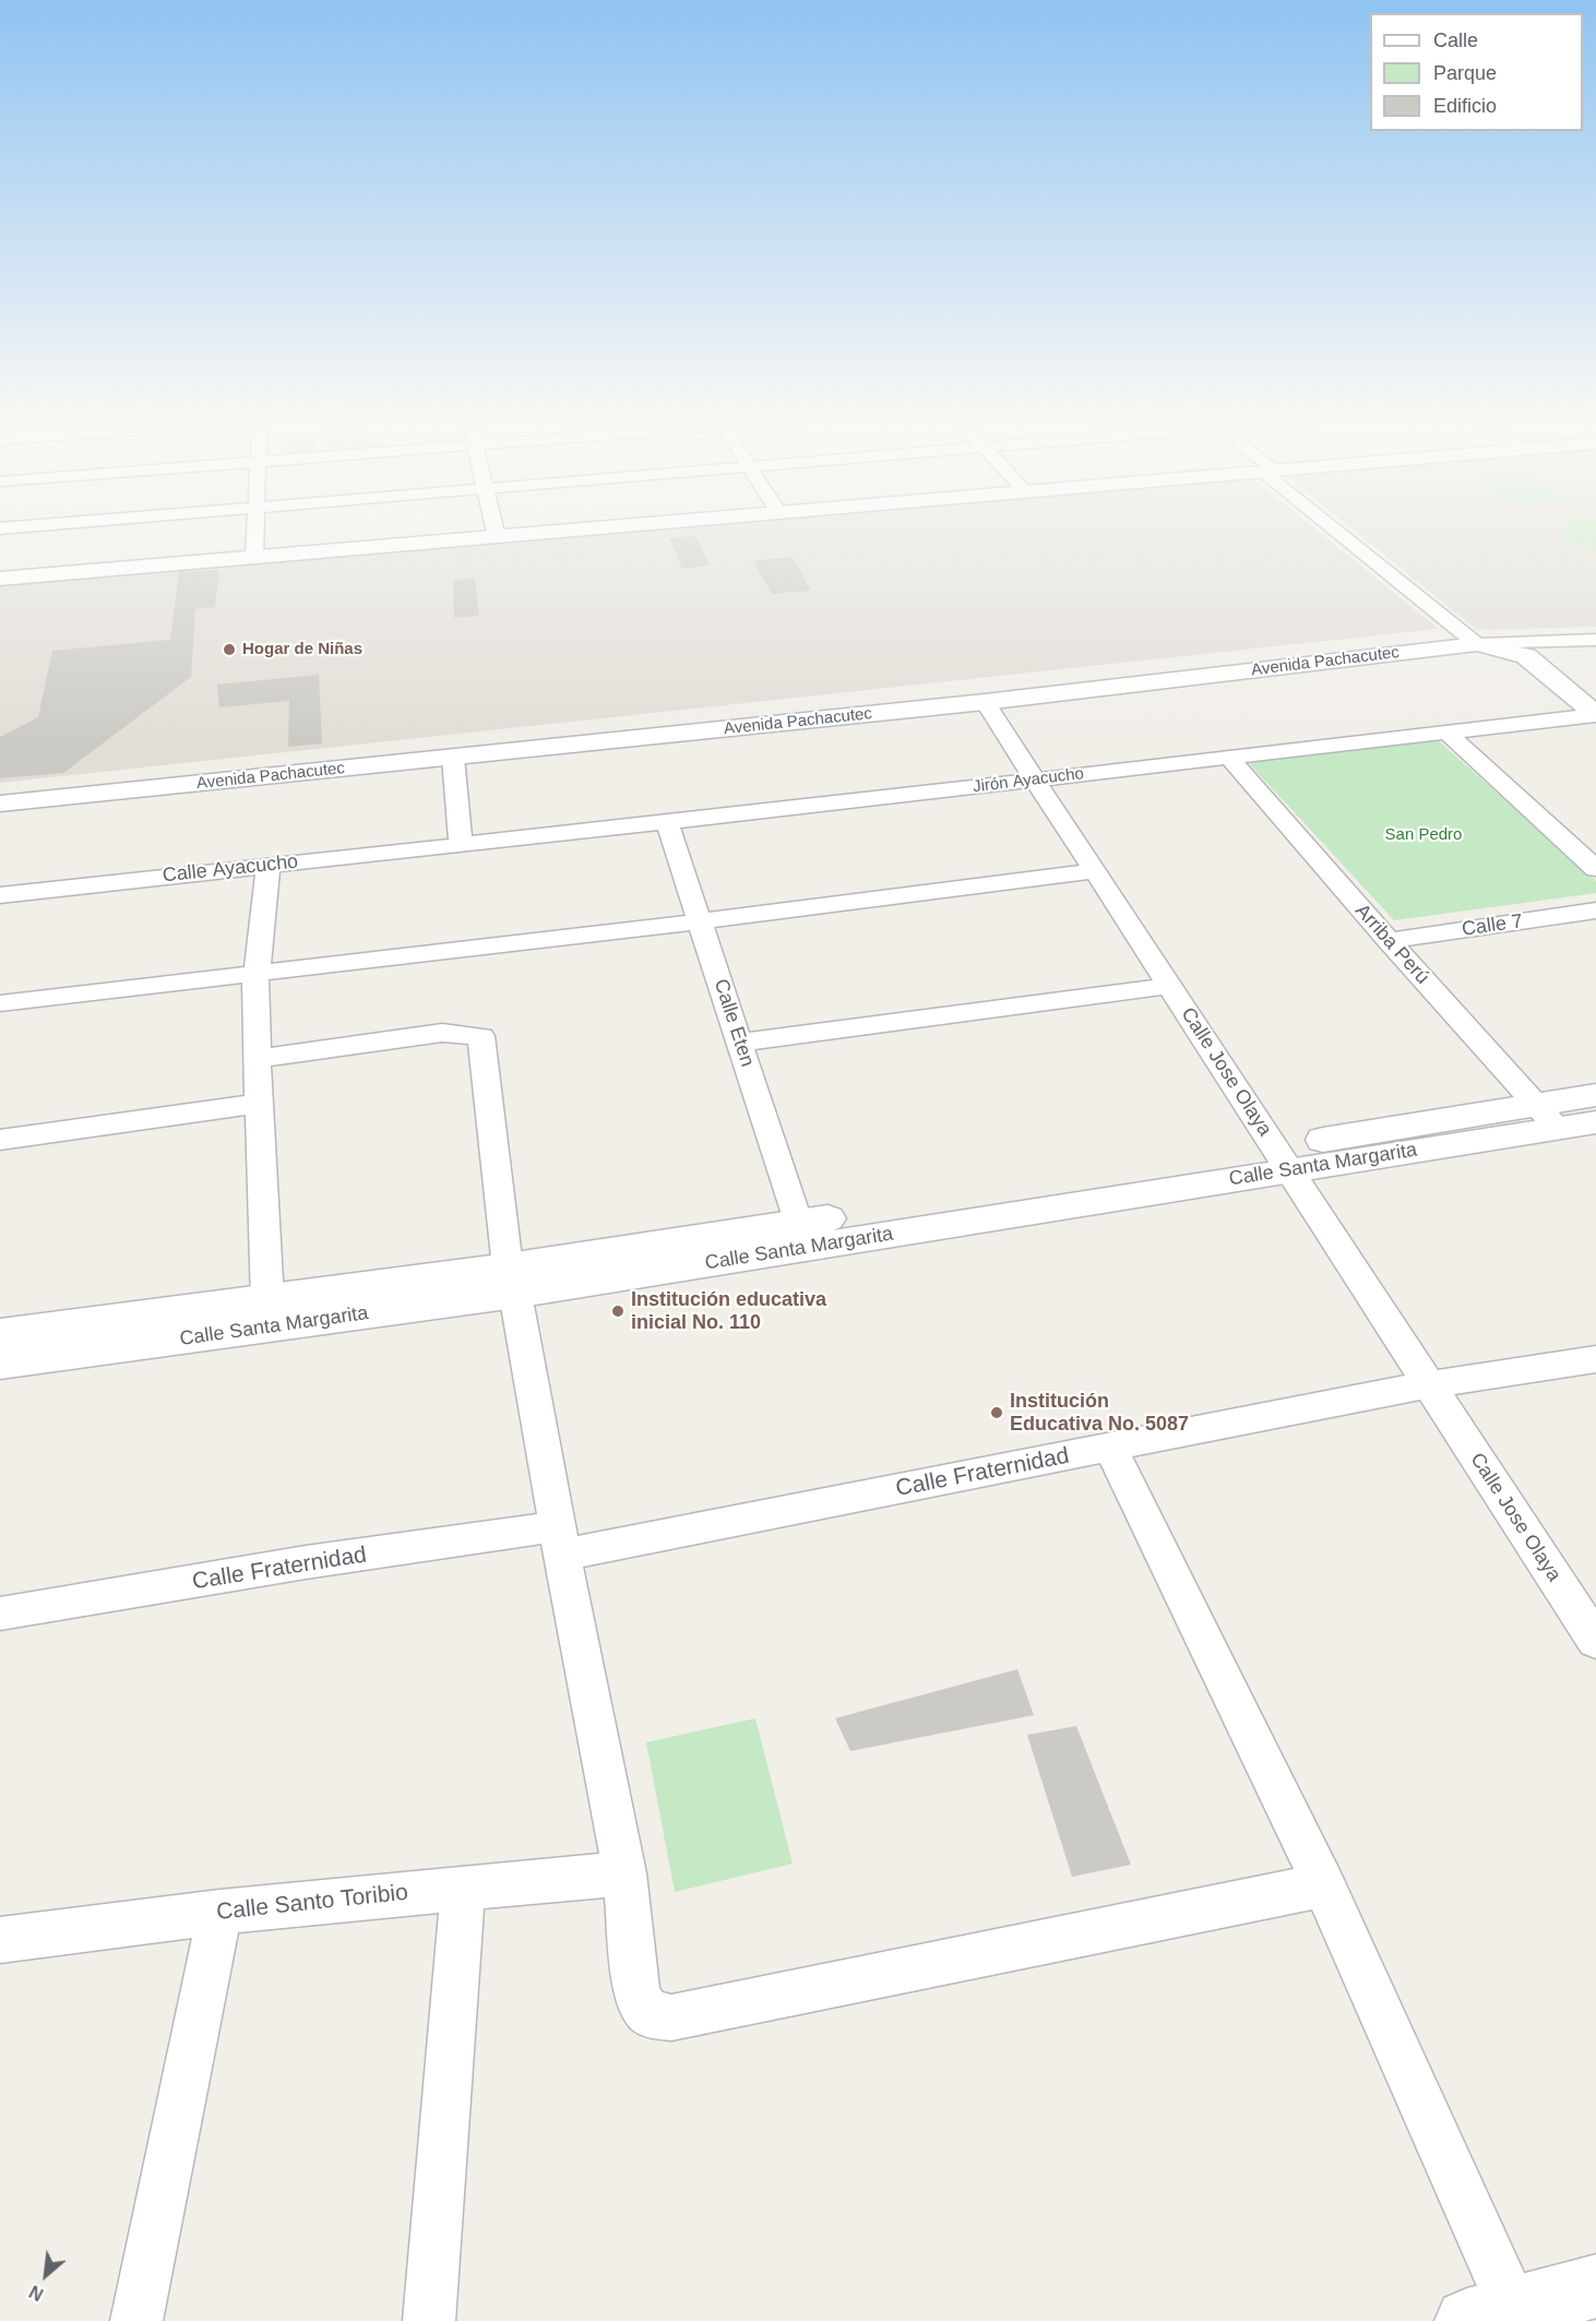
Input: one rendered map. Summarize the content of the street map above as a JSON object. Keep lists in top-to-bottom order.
{
  "streets": {
    "main road": ["Avenida Pachacutec", "Calle Santa Margarita"],
    "street": [
      "Jirón Ayacucho",
      "Calle Ayacucho",
      "Calle 7",
      "Arriba Perú",
      "Calle Eten",
      "Calle Jose Olaya",
      "Calle Fraternidad",
      "Calle Santo Toribio"
    ]
  },
  "crossings": [
    ["Avenida Pachacutec", "Calle Jose Olaya"],
    ["Jirón Ayacucho", "Calle Ayacucho"],
    ["Jirón Ayacucho", "Arriba Perú"],
    ["Jirón Ayacucho", "Calle Eten"],
    ["Jirón Ayacucho", "Calle Jose Olaya"],
    ["Calle 7", "Arriba Perú"],
    ["Arriba Perú", "Calle Santa Margarita"],
    ["Calle Eten", "Calle Santa Margarita"],
    ["Calle Jose Olaya", "Calle Santa Margarita"],
    ["Calle Jose Olaya", "Calle Fraternidad"]
  ],
  "parks": ["San Pedro"],
  "places": ["Hogar de Niñas", "Institución educativa inicial No. 110", "Institución Educativa No. 5087"],
  "legend": ["Calle", "Parque", "Edificio"],
  "north": "bottom left"
}
